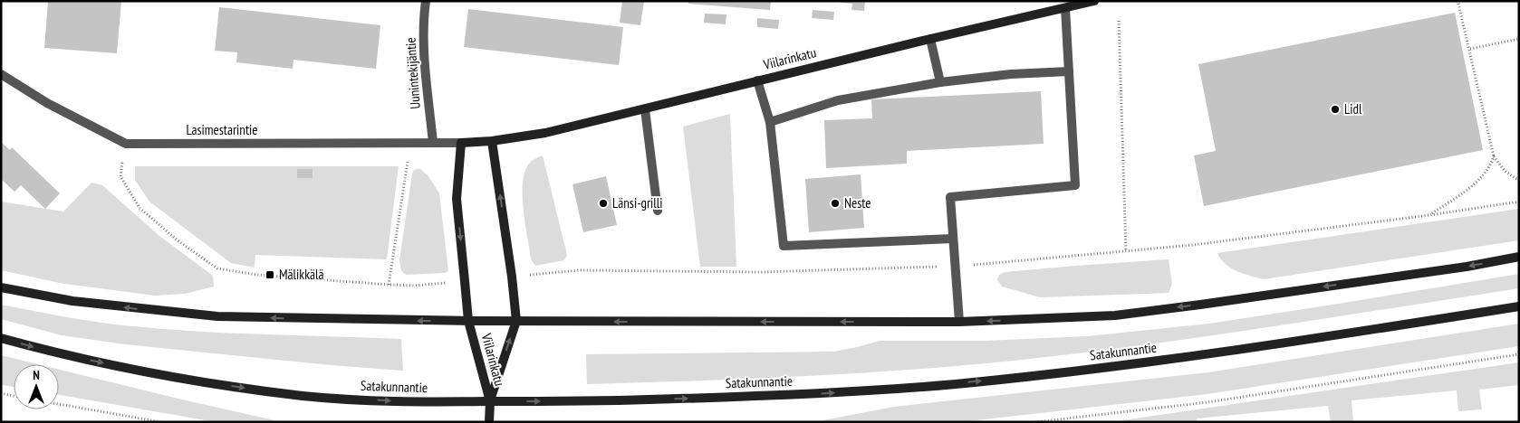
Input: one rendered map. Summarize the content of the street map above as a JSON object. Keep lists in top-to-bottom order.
{
  "streets": {
    "main road": ["Viilarinkatu", "Satakunnantie"],
    "street": ["Uunintekijäntie", "Lasimestarintie"]
  },
  "crossings": [
    ["Viilarinkatu", "Lasimestarintie"],
    ["Viilarinkatu", "Satakunnantie"],
    ["Uunintekijäntie", "Lasimestarintie"]
  ],
  "places": {
    "other": ["Lidl", "Länsi-grilli", "Neste"],
    "transit": ["Mälikkälä"]
  },
  "north": "top"
}
